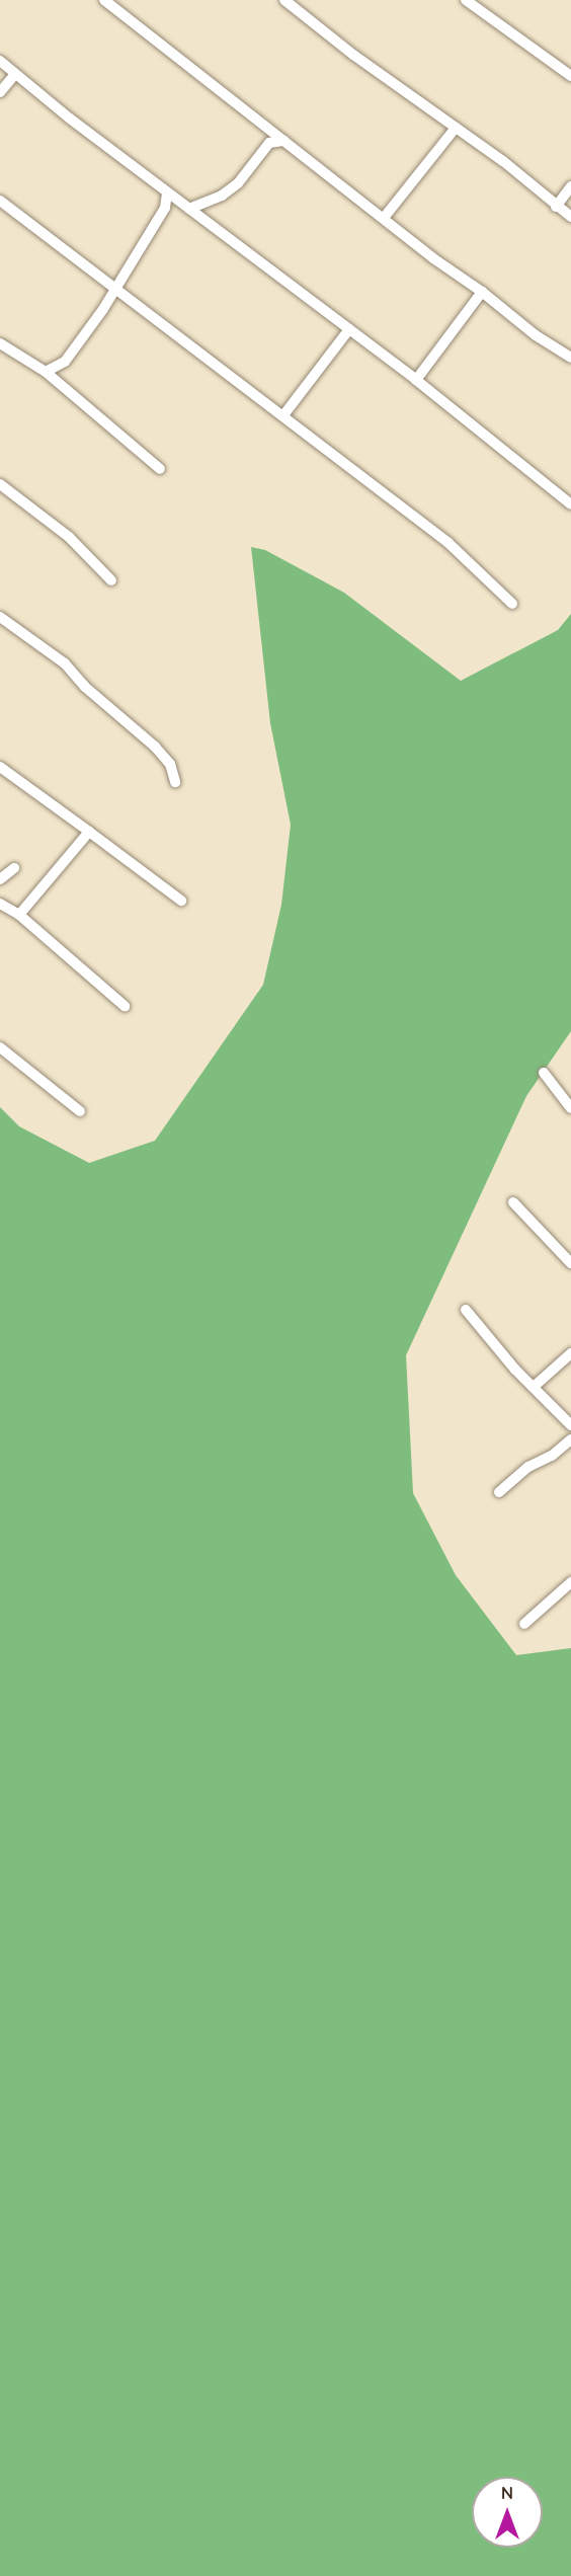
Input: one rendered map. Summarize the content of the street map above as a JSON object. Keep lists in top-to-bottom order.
{
  "north": "top"
}
